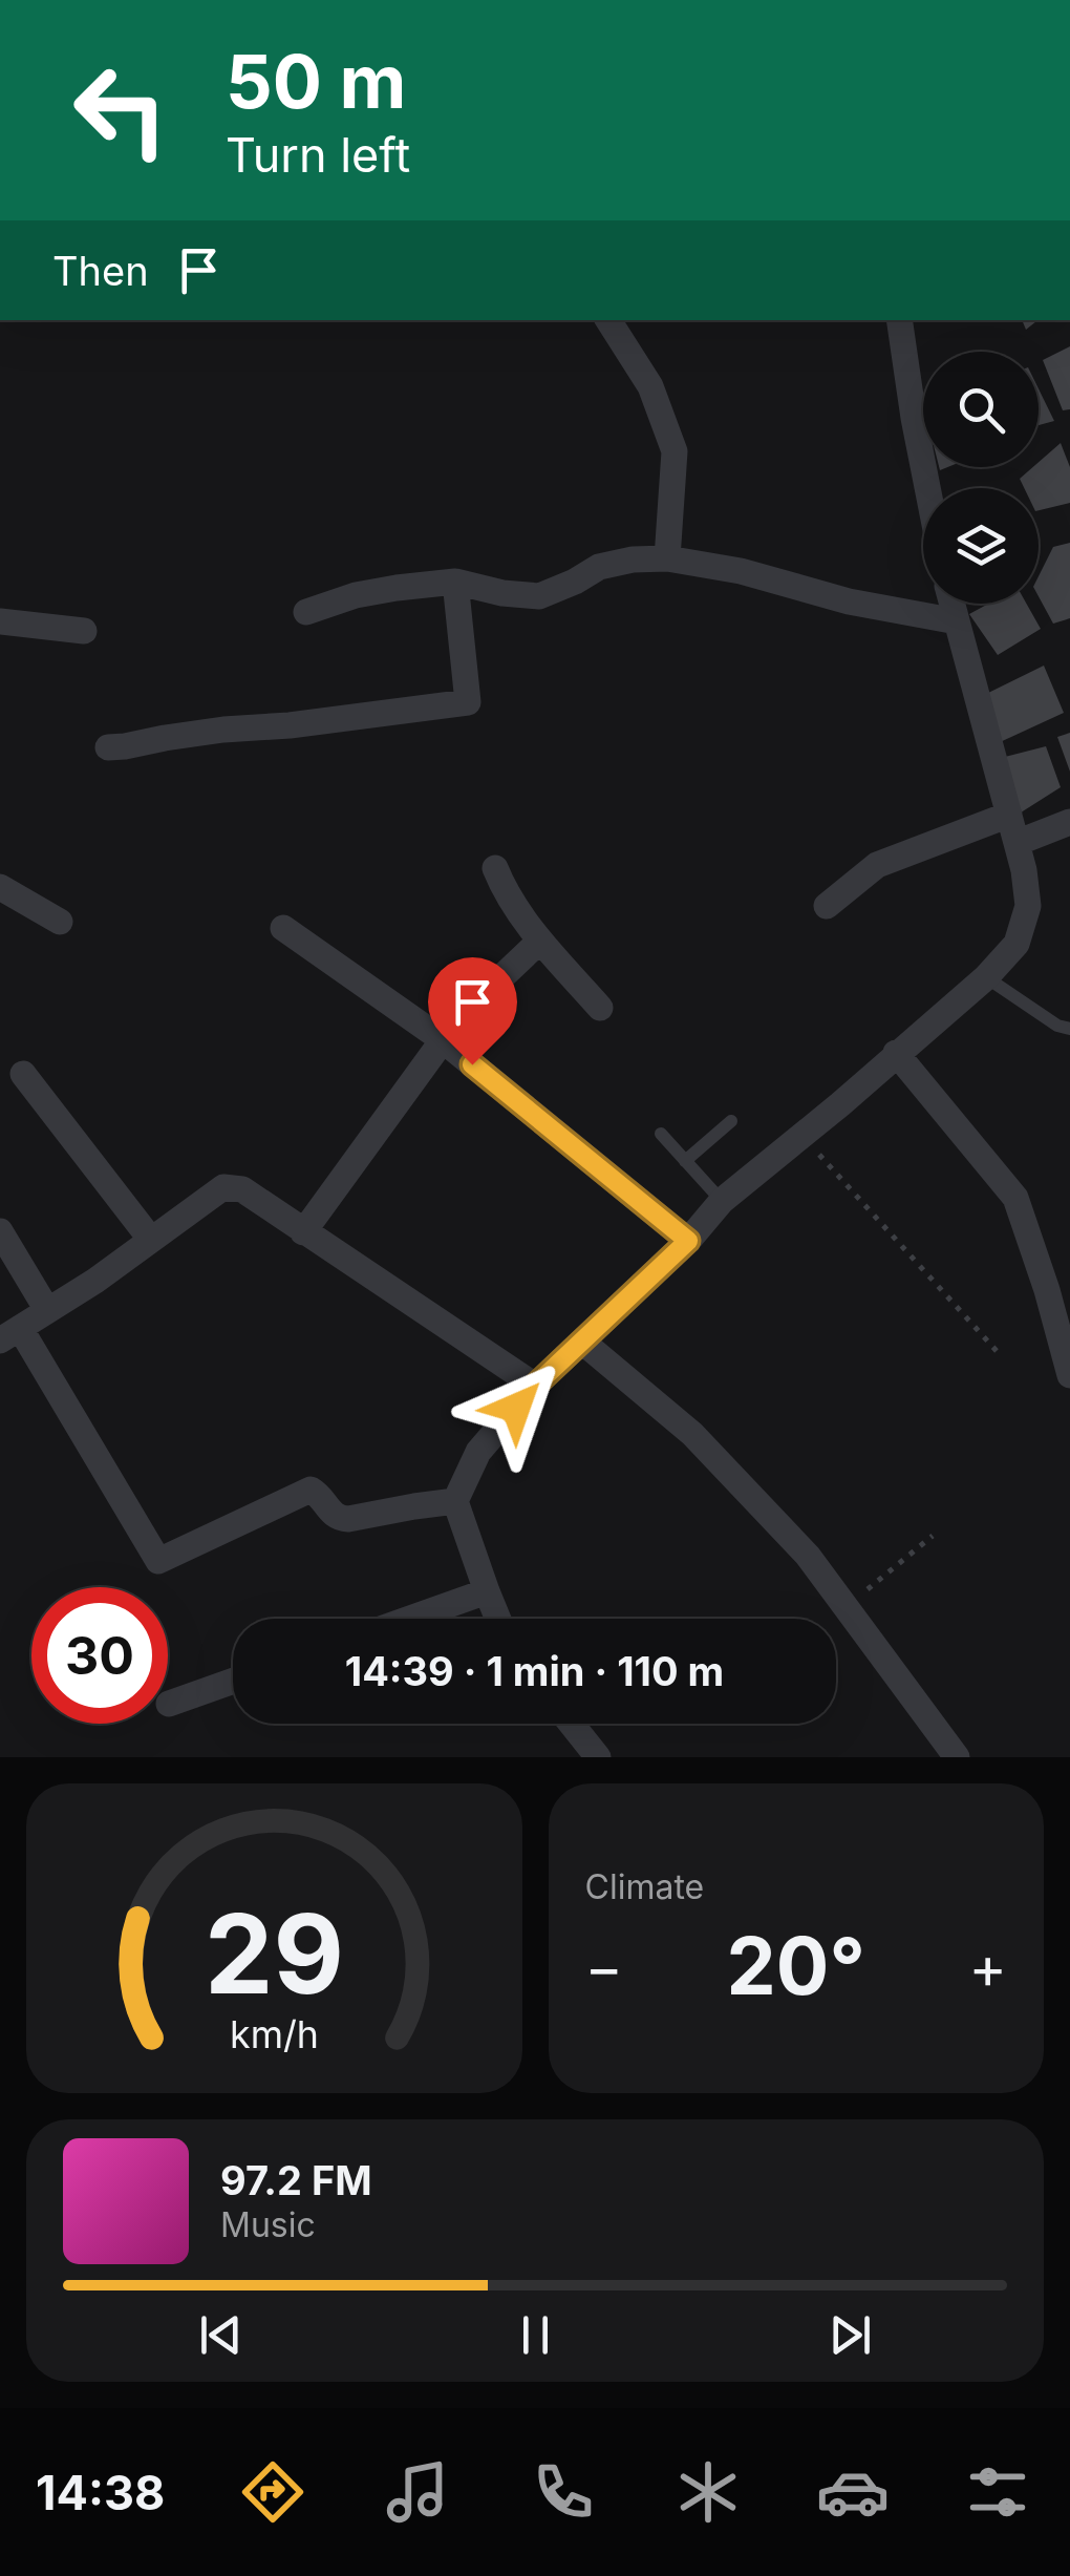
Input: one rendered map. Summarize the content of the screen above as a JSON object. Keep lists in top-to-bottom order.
{
  "page": {
    "turn": ["50 m", "Turn left"],
    "then": "Then",
    "limit": "30",
    "trip": "14:39 · 1 min · 110 m",
    "tile": "Climate",
    "heat": ["−", "20°", "+"],
    "song": ["97.2 FM", "Music"],
    "tabs": "14:38",
    "gauge": ["29", "km/h"]
  }
}
